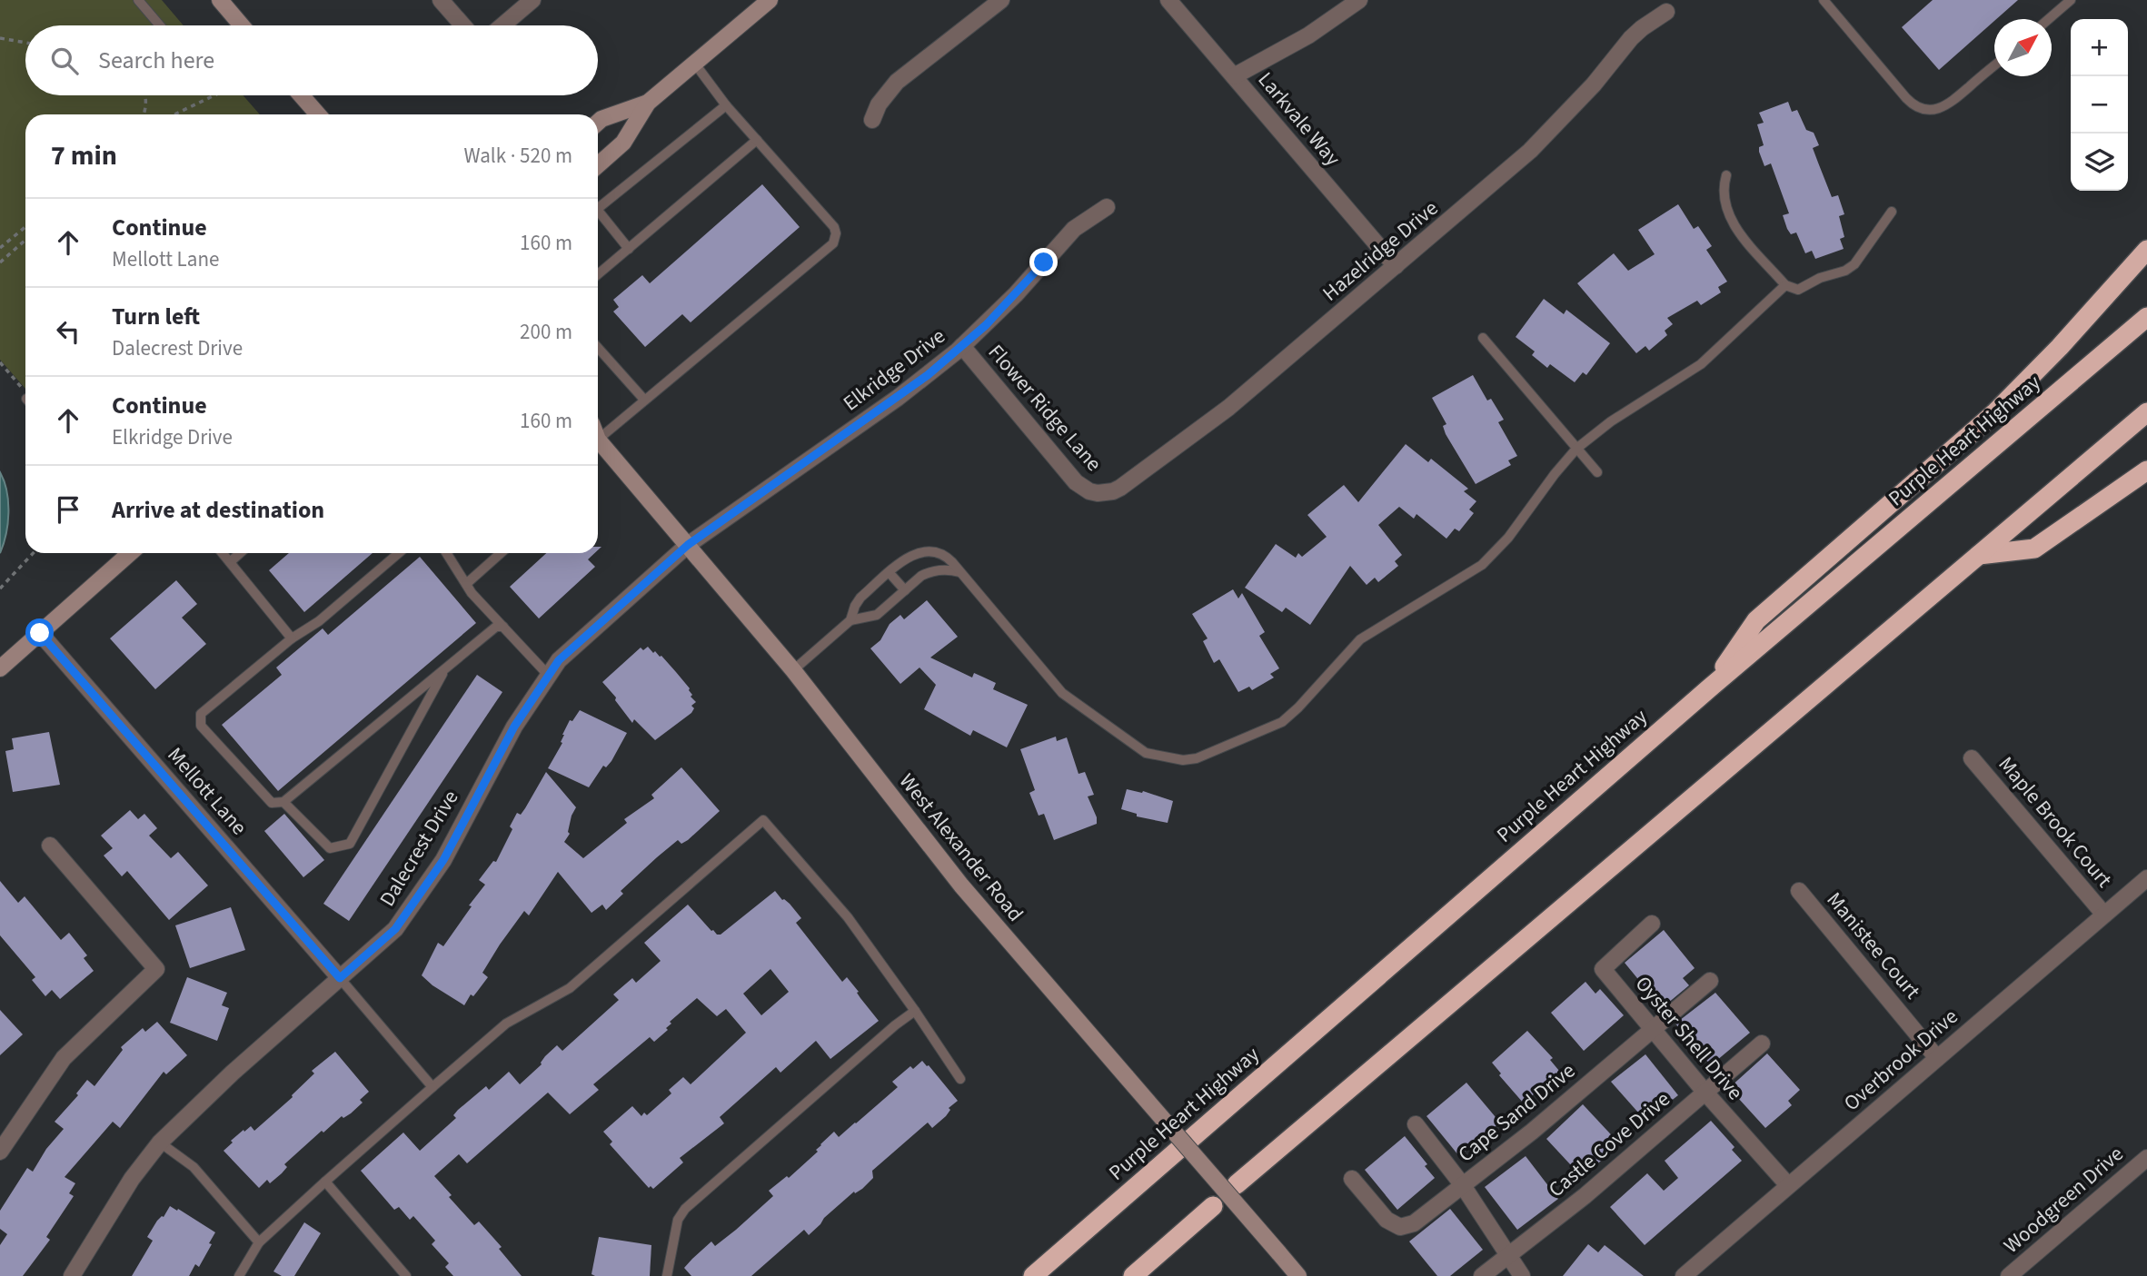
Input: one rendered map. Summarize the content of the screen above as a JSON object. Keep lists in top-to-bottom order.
{
  "streets": {
    "highway": ["Purple Heart Highway"],
    "main road": ["West Alexander Road"],
    "street": [
      "Larkvale Way",
      "Hazelridge Drive",
      "Elkridge Drive",
      "Flower Ridge Lane",
      "Mellott Lane",
      "Maple Brook Court",
      "Dalecrest Drive",
      "Manistee Court",
      "Oyster Shell Drive",
      "Overbrook Drive",
      "Cape Sand Drive",
      "Castle Cove Drive",
      "Woodgreen Drive"
    ]
  },
  "crossings": [
    ["Larkvale Way", "Hazelridge Drive"],
    ["Hazelridge Drive", "Flower Ridge Lane"],
    ["Elkridge Drive", "Flower Ridge Lane"],
    ["Elkridge Drive", "West Alexander Road"],
    ["Elkridge Drive", "Dalecrest Drive"],
    ["Mellott Lane", "Dalecrest Drive"],
    ["Maple Brook Court", "Overbrook Drive"],
    ["West Alexander Road", "Dalecrest Drive"],
    ["Manistee Court", "Overbrook Drive"],
    ["Oyster Shell Drive", "Overbrook Drive"],
    ["Oyster Shell Drive", "Cape Sand Drive"],
    ["Oyster Shell Drive", "Castle Cove Drive"]
  ],
  "north": "top right",
  "page": {
    "map_buttons": ["+", "−"],
    "search": "Search here",
    "heading": ["7 min", "Walk · 520 m"],
    "list": [
      ["Continue", "Mellott Lane", "160 m"],
      ["Turn left", "Dalecrest Drive", "200 m"],
      ["Continue", "Elkridge Drive", "160 m"],
      "Arrive at destination"
    ]
  }
}
